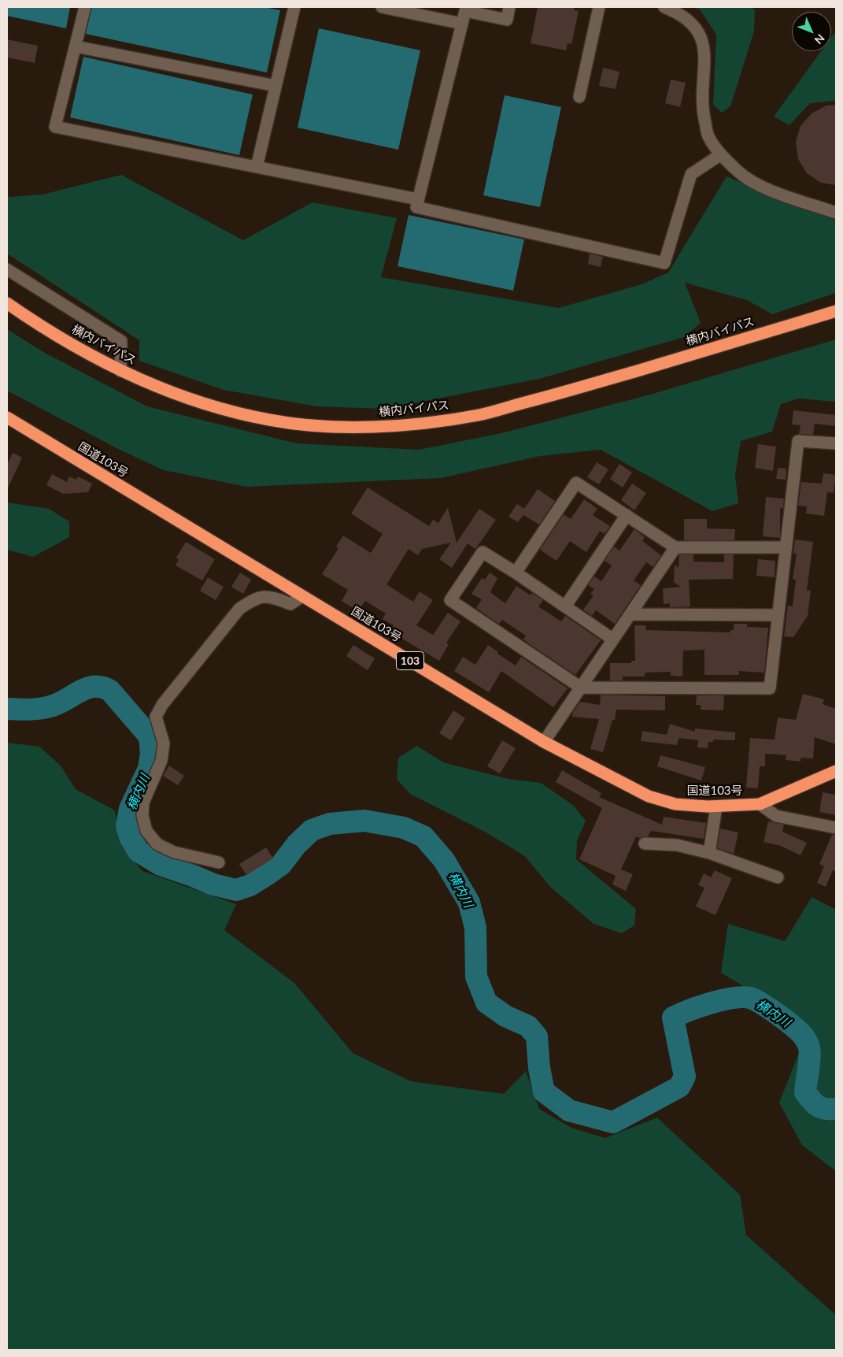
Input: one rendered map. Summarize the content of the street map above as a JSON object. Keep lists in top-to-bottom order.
{
  "streets": {
    "highway": ["横内バイパス", "国道103号", "103"]
  },
  "water": ["横内川"],
  "north": "bottom right"
}
